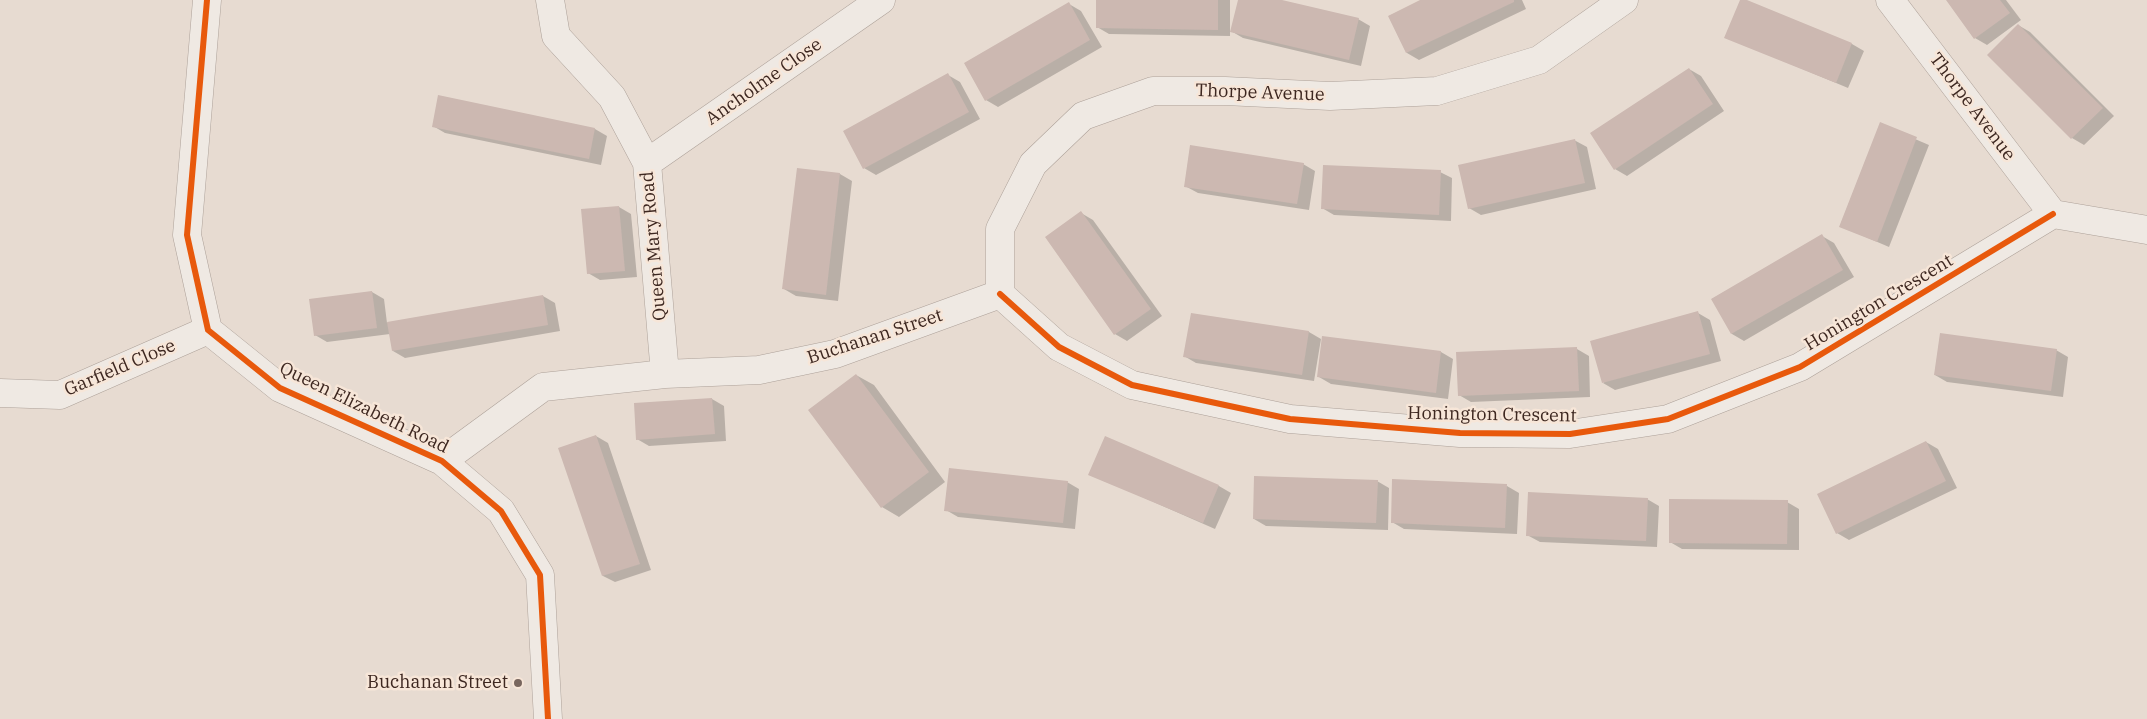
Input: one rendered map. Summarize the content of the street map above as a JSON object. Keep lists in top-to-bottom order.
{
  "streets": {
    "street": [
      "Ancholme Close",
      "Thorpe Avenue",
      "Queen Mary Road",
      "Honington Crescent",
      "Buchanan Street",
      "Garfield Close",
      "Queen Elizabeth Road"
    ]
  },
  "crossings": [
    ["Ancholme Close", "Queen Mary Road"],
    ["Thorpe Avenue", "Honington Crescent"],
    ["Thorpe Avenue", "Buchanan Street"],
    ["Queen Mary Road", "Buchanan Street"],
    ["Honington Crescent", "Buchanan Street"],
    ["Buchanan Street", "Queen Elizabeth Road"],
    ["Garfield Close", "Queen Elizabeth Road"]
  ],
  "places": ["Buchanan Street"]
}
